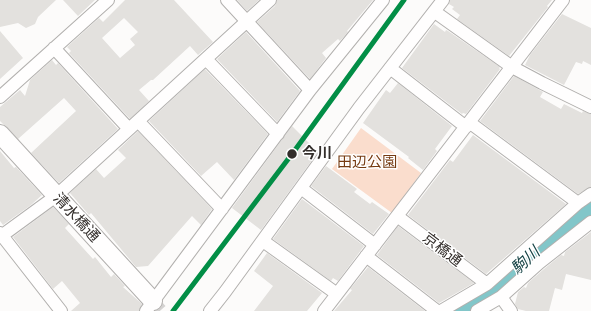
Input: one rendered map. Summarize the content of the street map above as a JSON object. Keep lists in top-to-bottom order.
{
  "streets": {
    "street": ["清水橋通", "京橋通"]
  },
  "water": ["駒川"],
  "parks": ["田辺公園"],
  "places": ["今川"]
}
